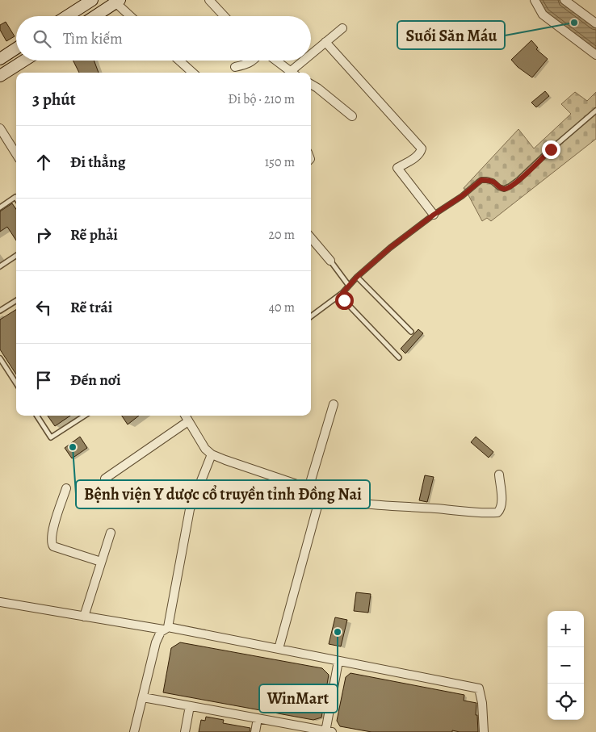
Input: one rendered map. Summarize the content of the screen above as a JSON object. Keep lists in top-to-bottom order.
{
  "places": ["Suối Săn Máu", "Bệnh viện Y dược cổ truyền tỉnh Đồng Nai", "WinMart"],
  "page": {
    "search": "Tìm kiếm",
    "heading": ["3 phút", "Đi bộ · 210 m"],
    "list": [
      ["Đi thẳng", "150 m"],
      ["Rẽ phải", "20 m"],
      ["Rẽ trái", "40 m"],
      "Đến nơi"
    ],
    "map_buttons": ["+", "−"]
  }
}
